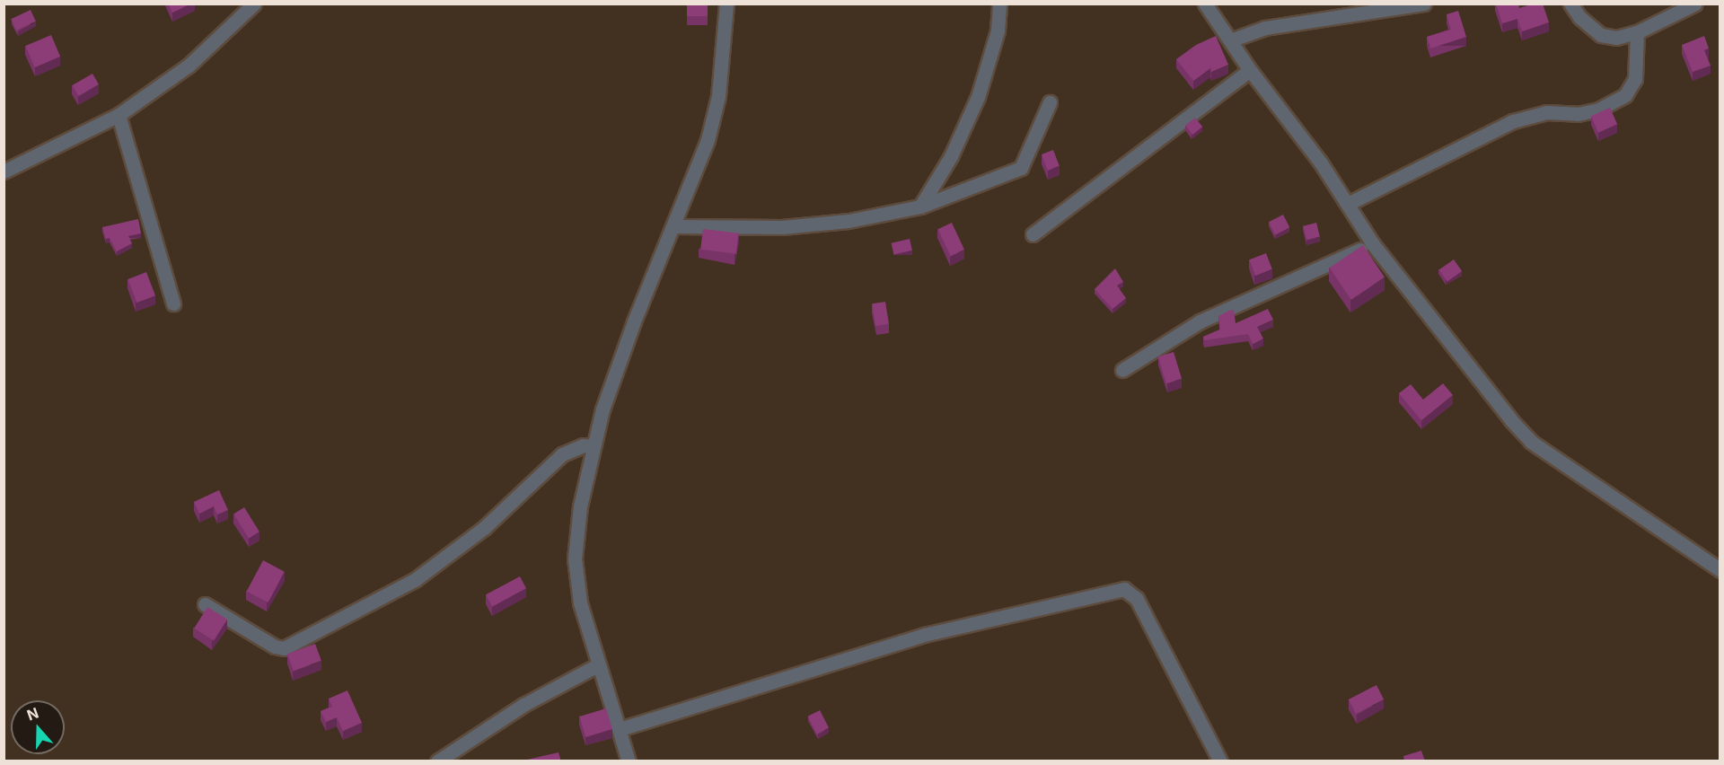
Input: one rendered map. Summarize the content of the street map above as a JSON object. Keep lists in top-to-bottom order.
{
  "north": "top"
}
